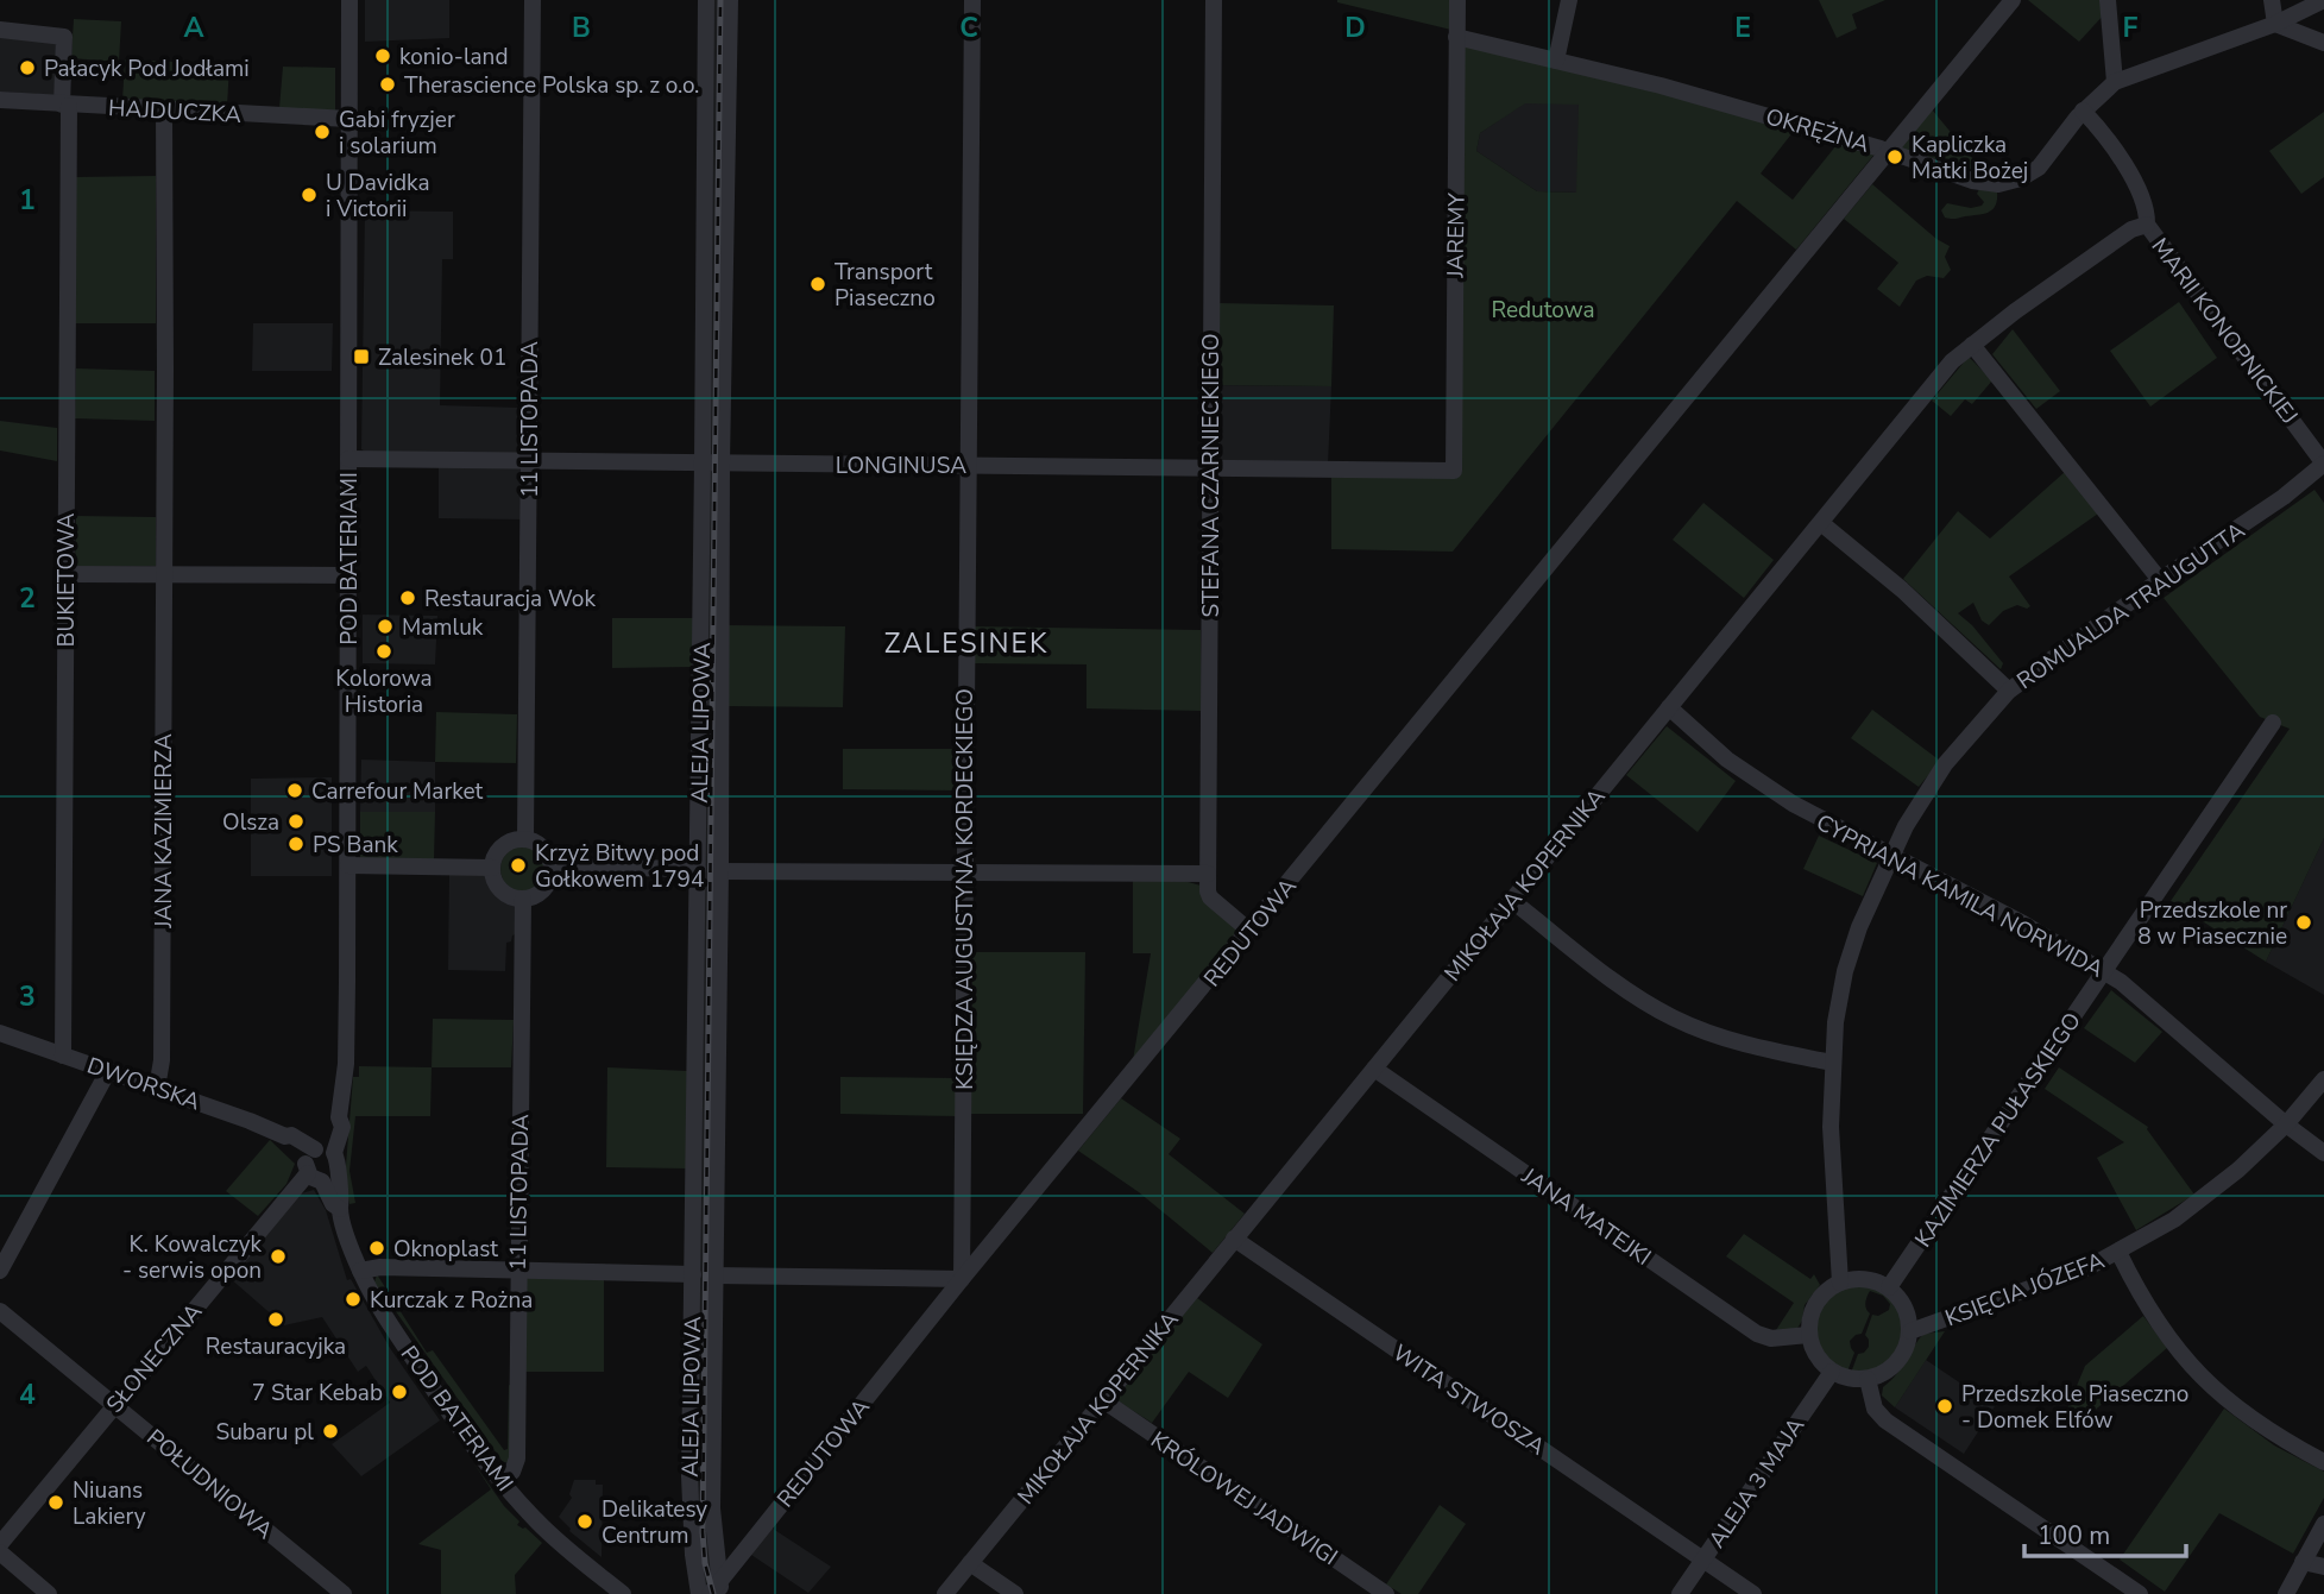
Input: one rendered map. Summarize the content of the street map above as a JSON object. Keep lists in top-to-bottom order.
{
  "streets": {
    "street": [
      "HAJDUCZKA",
      "OKRĘŻNA",
      "JAREMY",
      "MARII KONOPNICKIEJ",
      "11 LISTOPADA",
      "LONGINUSA",
      "STEFANA CZARNIECKIEGO",
      "POD BATERIAMI",
      "BUKIETOWA",
      "ROMUALDA TRAUGUTTA",
      "ALEJA LIPOWA",
      "JANA KAZIMIERZA",
      "MIKOŁAJA KOPERNIKA",
      "KSIĘDZA AUGUSTYNA KORDECKIEGO",
      "CYPRIANA KAMILA NORWIDA",
      "REDUTOWA",
      "DWORSKA",
      "KAZIMIERZA PUŁASKIEGO",
      "JANA MATEJKI",
      "KSIĘCIA JÓZEFA",
      "SŁONECZNA",
      "WITA STWOSZA",
      "ALEJA 3 MAJA",
      "POŁUDNIOWA",
      "KRÓLOWEJ JADWIGI"
    ]
  },
  "crossings": [
    ["HAJDUCZKA", "POD BATERIAMI"],
    ["HAJDUCZKA", "BUKIETOWA"],
    ["HAJDUCZKA", "JANA KAZIMIERZA"],
    ["OKRĘŻNA", "JAREMY"],
    ["OKRĘŻNA", "MARII KONOPNICKIEJ"],
    ["OKRĘŻNA", "REDUTOWA"],
    ["JAREMY", "LONGINUSA"],
    ["MARII KONOPNICKIEJ", "ROMUALDA TRAUGUTTA"],
    ["MARII KONOPNICKIEJ", "MIKOŁAJA KOPERNIKA"],
    ["11 LISTOPADA", "LONGINUSA"],
    ["11 LISTOPADA", "POD BATERIAMI"],
    ["LONGINUSA", "STEFANA CZARNIECKIEGO"],
    ["LONGINUSA", "POD BATERIAMI"],
    ["LONGINUSA", "ALEJA LIPOWA"],
    ["LONGINUSA", "KSIĘDZA AUGUSTYNA KORDECKIEGO"],
    ["STEFANA CZARNIECKIEGO", "REDUTOWA"],
    ["POD BATERIAMI", "DWORSKA"],
    ["POD BATERIAMI", "SŁONECZNA"],
    ["BUKIETOWA", "DWORSKA"],
    ["ROMUALDA TRAUGUTTA", "CYPRIANA KAMILA NORWIDA"],
    ["ROMUALDA TRAUGUTTA", "KAZIMIERZA PUŁASKIEGO"],
    ["ROMUALDA TRAUGUTTA", "JANA MATEJKI"],
    ["ROMUALDA TRAUGUTTA", "KSIĘCIA JÓZEFA"],
    ["ROMUALDA TRAUGUTTA", "ALEJA 3 MAJA"],
    ["ALEJA LIPOWA", "REDUTOWA"],
    ["JANA KAZIMIERZA", "DWORSKA"],
    ["MIKOŁAJA KOPERNIKA", "CYPRIANA KAMILA NORWIDA"],
    ["MIKOŁAJA KOPERNIKA", "JANA MATEJKI"],
    ["MIKOŁAJA KOPERNIKA", "WITA STWOSZA"],
    ["MIKOŁAJA KOPERNIKA", "KRÓLOWEJ JADWIGI"],
    ["KSIĘDZA AUGUSTYNA KORDECKIEGO", "REDUTOWA"],
    ["CYPRIANA KAMILA NORWIDA", "KAZIMIERZA PUŁASKIEGO"],
    ["CYPRIANA KAMILA NORWIDA", "KSIĘCIA JÓZEFA"],
    ["DWORSKA", "SŁONECZNA"],
    ["KAZIMIERZA PUŁASKIEGO", "JANA MATEJKI"],
    ["KAZIMIERZA PUŁASKIEGO", "KSIĘCIA JÓZEFA"],
    ["KAZIMIERZA PUŁASKIEGO", "ALEJA 3 MAJA"],
    ["JANA MATEJKI", "KSIĘCIA JÓZEFA"],
    ["JANA MATEJKI", "ALEJA 3 MAJA"],
    ["KSIĘCIA JÓZEFA", "ALEJA 3 MAJA"],
    ["SŁONECZNA", "POŁUDNIOWA"],
    ["WITA STWOSZA", "ALEJA 3 MAJA"]
  ],
  "districts": ["ZALESINEK"],
  "parks": ["Redutowa"],
  "places": {
    "other": [
      "konio-land",
      "Pałacyk Pod Jodłami",
      "Therascience Polska sp. z o.o.",
      "Gabi fryzjer i solarium",
      "Kapliczka Matki Bożej",
      "U Davidka i Victorii",
      "Transport Piaseczno",
      "Restauracja Wok",
      "Mamluk",
      "Kolorowa Historia",
      "Carrefour Market",
      "Olsza",
      "PS Bank",
      "Krzyż Bitwy pod Gołkowem 1794",
      "Przedszkole nr 8 w Piasecznie",
      "Oknoplast",
      "K. Kowalczyk - serwis opon",
      "Kurczak z Rożna",
      "Restauracyjka",
      "7 Star Kebab",
      "Przedszkole Piaseczno - Domek Elfów",
      "Subaru pl",
      "Niuans Lakiery",
      "Delikatesy Centrum"
    ],
    "transit": ["Zalesinek 01"]
  },
  "scale_bar": "100 m",
  "grid": {
    "columns": [
      "A",
      "B",
      "C",
      "D",
      "E",
      "F"
    ],
    "rows": [
      "1",
      "2",
      "3",
      "4"
    ]
  }
}
